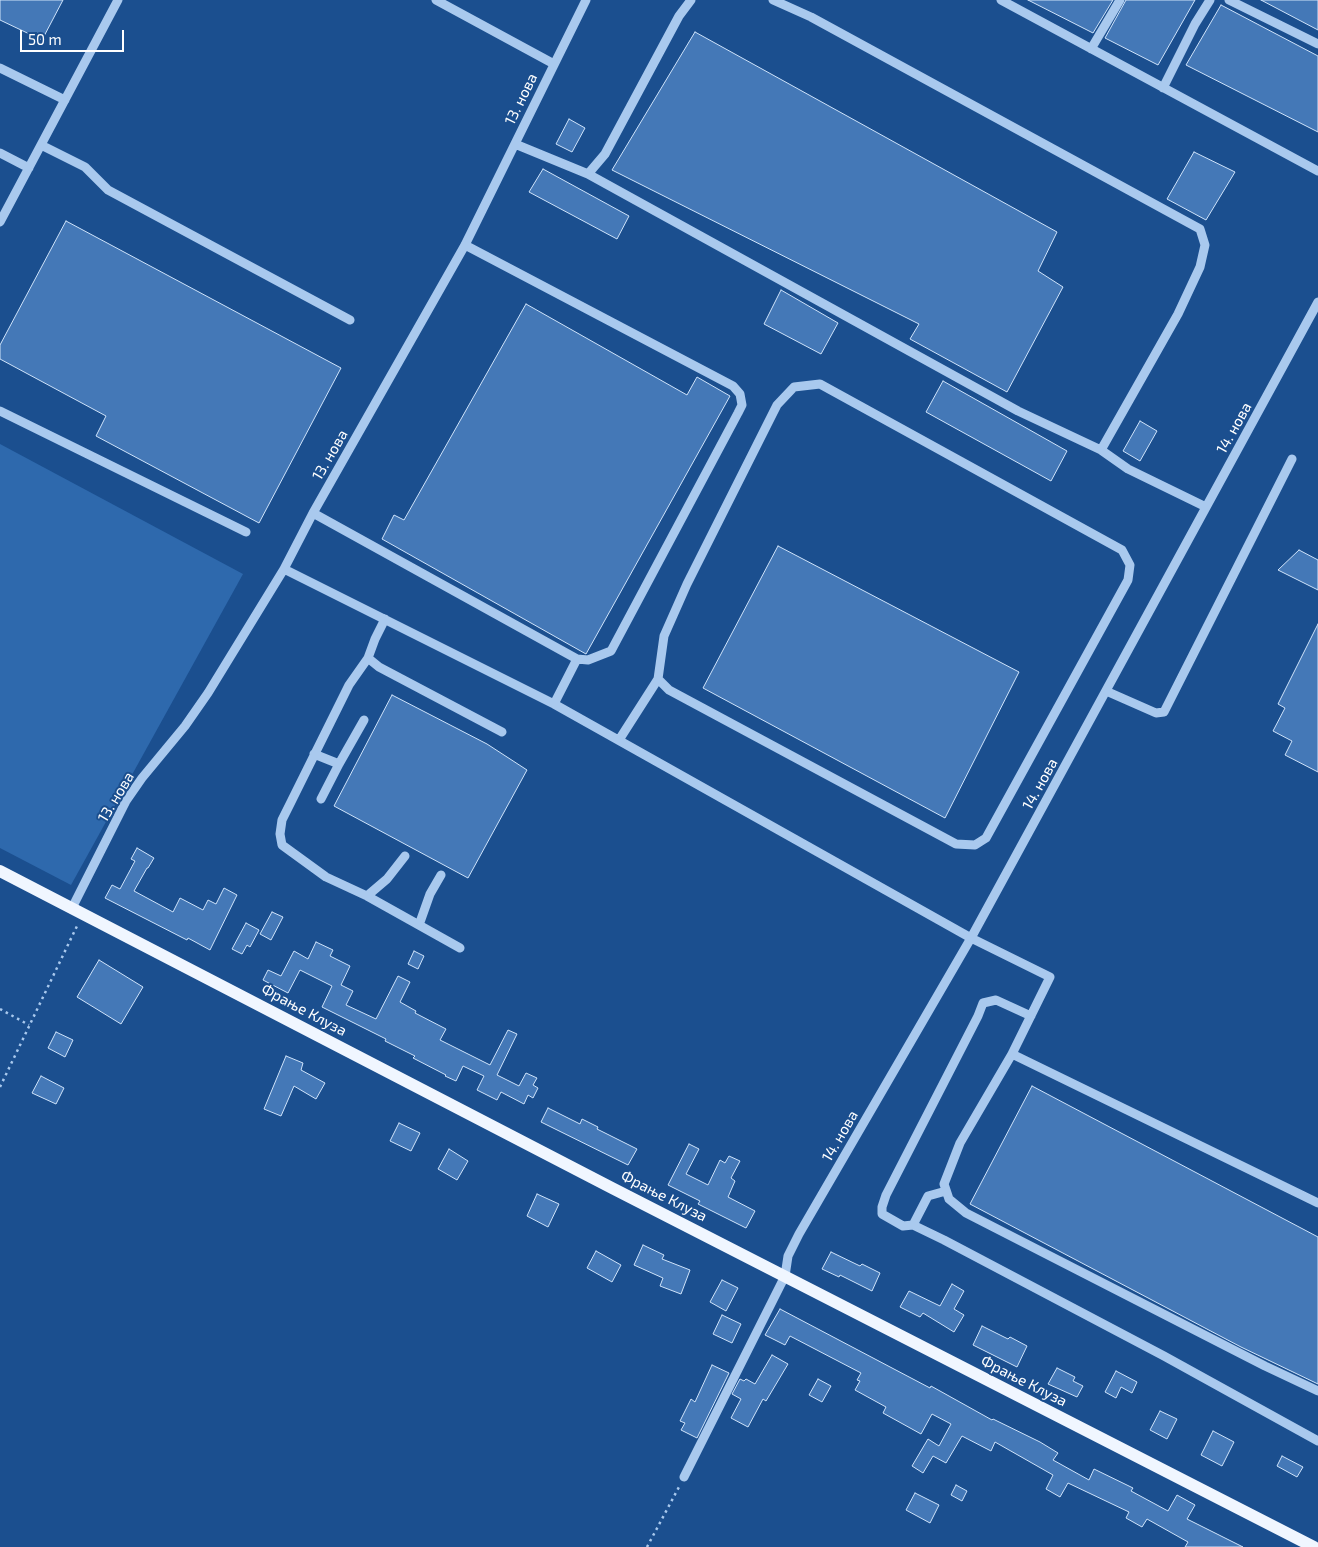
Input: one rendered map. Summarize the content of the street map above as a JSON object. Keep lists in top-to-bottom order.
{
  "streets": {
    "main road": ["Фрање Клуза"],
    "street": ["13. нова", "14. нова"]
  },
  "crossings": [
    ["13. нова", "Фрање Клуза"],
    ["14. нова", "Фрање Клуза"]
  ],
  "scale_bar": "50 m"
}
